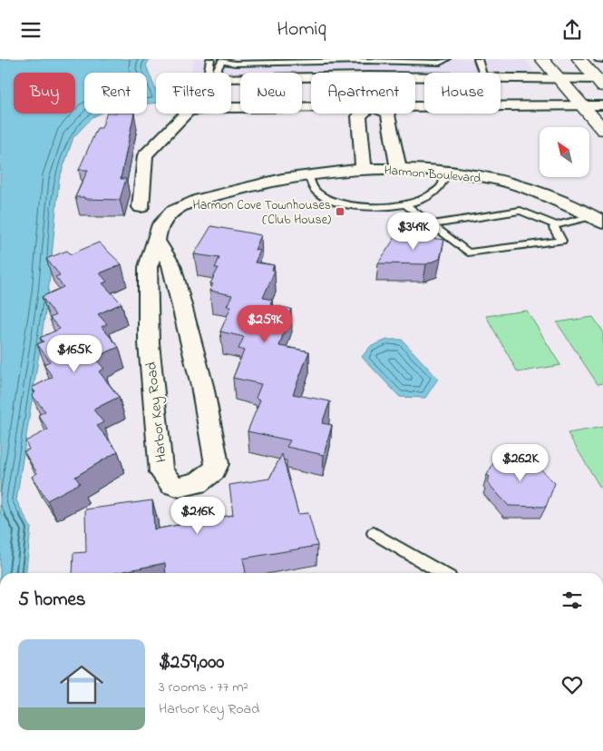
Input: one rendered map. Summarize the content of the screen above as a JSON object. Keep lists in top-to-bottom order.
{
  "streets": {
    "street": ["Harmon Boulevard", "Harbor Key Road"]
  },
  "crossings": [
    ["Harmon Boulevard", "Harbor Key Road"]
  ],
  "places": {
    "transit": ["Harmon Cove Townhouses (Club House)"]
  },
  "north": "top left",
  "page": {
    "header": "Homiq",
    "chip": [
      "Buy",
      "Rent",
      "Filters",
      "New",
      "Apartment",
      "House"
    ],
    "price": [
      "$349K",
      "$259K",
      "$165K",
      "$262K",
      "$216K"
    ],
    "heading": "5 homes",
    "list": [
      {
        "name": "$259,000",
        "note": "3 rooms · 77 m² · Harbor Key Road"
      }
    ]
  }
}
